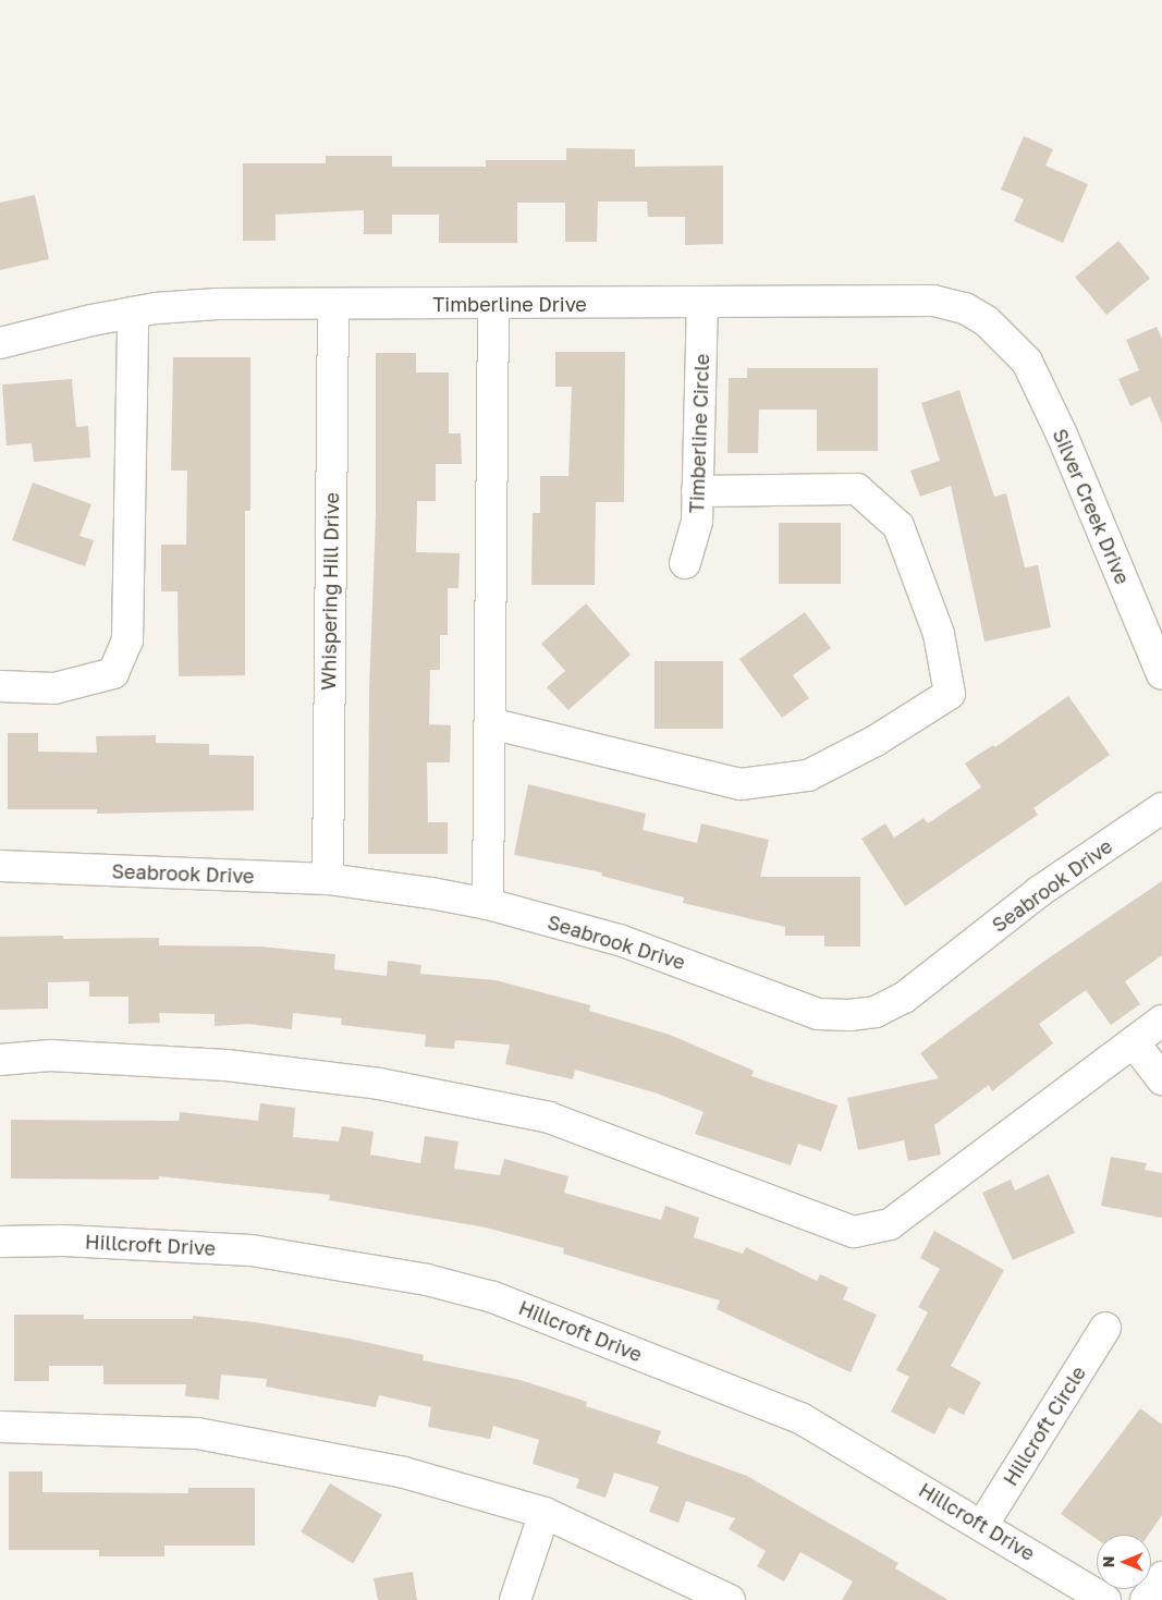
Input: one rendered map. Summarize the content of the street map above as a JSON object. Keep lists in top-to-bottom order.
{
  "streets": {
    "street": [
      "Timberline Drive",
      "Timberline Circle",
      "Silver Creek Drive",
      "Whispering Hill Drive",
      "Seabrook Drive",
      "Hillcroft Drive",
      "Hillcroft Circle"
    ]
  },
  "crossings": [
    ["Timberline Drive", "Timberline Circle"],
    ["Timberline Drive", "Silver Creek Drive"],
    ["Timberline Drive", "Whispering Hill Drive"],
    ["Whispering Hill Drive", "Seabrook Drive"],
    ["Hillcroft Drive", "Hillcroft Circle"]
  ],
  "north": "left"
}
